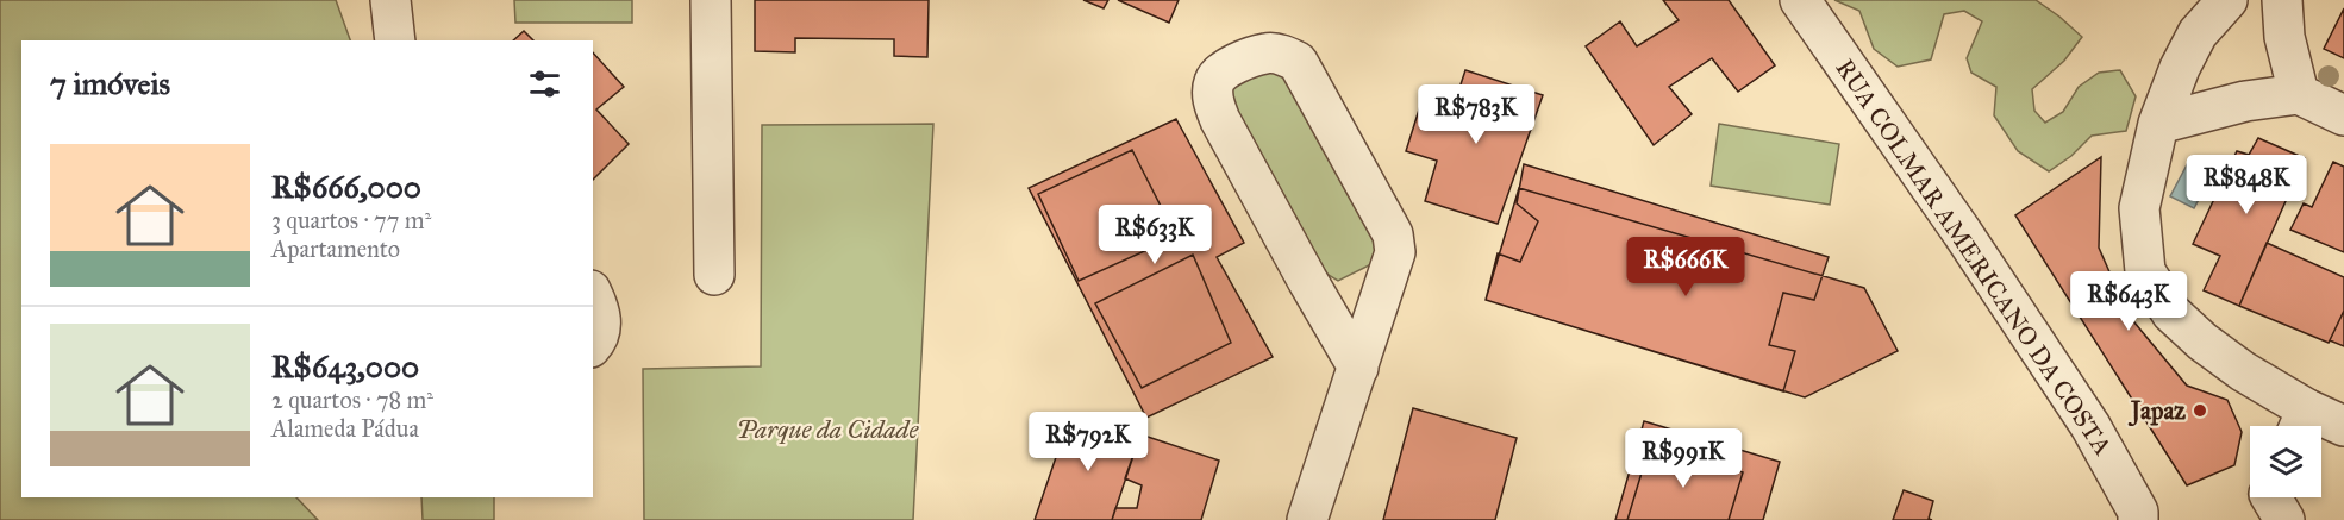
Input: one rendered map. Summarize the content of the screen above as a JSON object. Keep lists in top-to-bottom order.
{
  "streets": {
    "street": ["RUA COLMAR AMERICANO DA COSTA"]
  },
  "parks": ["Parque da Cidade"],
  "places": ["Japaz"],
  "page": {
    "heading": "7 imóveis",
    "price": [
      "R$783K",
      "R$848K",
      "R$633K",
      "R$666K",
      "R$643K",
      "R$792K",
      "R$991K"
    ],
    "list": [
      {
        "name": "R$666,000",
        "note": "3 quartos · 77 m² · Apartamento"
      },
      {
        "name": "R$643,000",
        "note": "2 quartos · 78 m² · Alameda Pádua"
      }
    ]
  }
}
